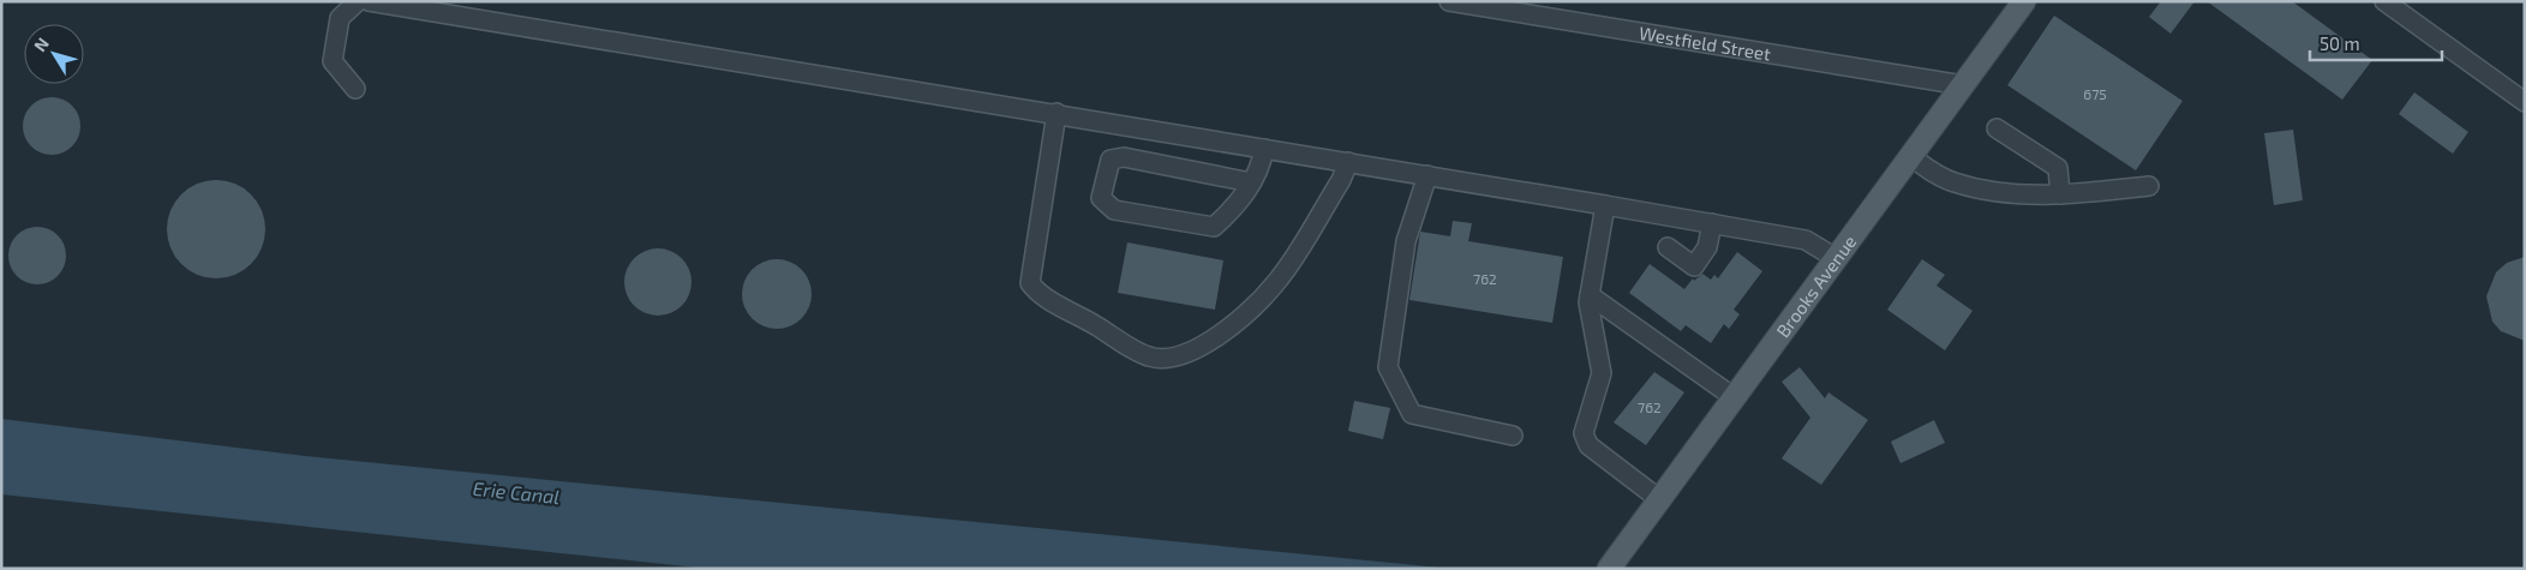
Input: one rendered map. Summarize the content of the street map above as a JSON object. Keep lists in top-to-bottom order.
{
  "streets": {
    "main road": ["Brooks Avenue"],
    "street": ["Westfield Street"]
  },
  "crossings": [
    ["Westfield Street", "Brooks Avenue"]
  ],
  "water": ["Erie Canal"],
  "house_numbers": ["675", "762", "762"],
  "scale_bar": "50 m",
  "north": "top left"
}
